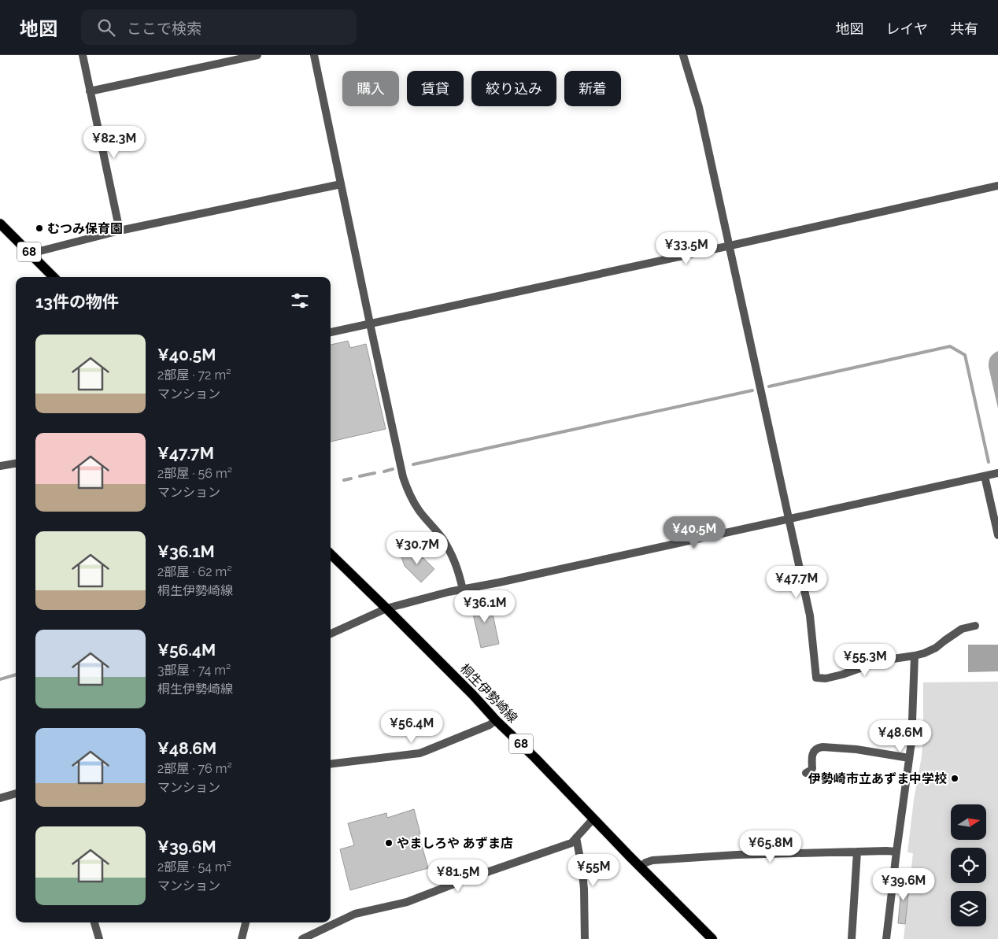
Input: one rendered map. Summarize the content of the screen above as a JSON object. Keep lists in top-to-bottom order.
{
  "streets": {
    "main road": ["68", "桐生伊勢崎線"]
  },
  "places": ["むつみ保育園", "伊勢崎市立あずま中学校", "やましろや あずま店"],
  "north": "right",
  "page": {
    "header": "地図",
    "search": "ここで検索",
    "nav": ["地図", "レイヤ", "共有"],
    "chip": [
      "購入",
      "賃貸",
      "絞り込み",
      "新着"
    ],
    "price": [
      "¥82.3M",
      "¥33.5M",
      "¥40.5M",
      "¥30.7M",
      "¥47.7M",
      "¥36.1M",
      "¥55.3M",
      "¥56.4M",
      "¥48.6M",
      "¥65.8M",
      "¥55M",
      "¥81.5M",
      "¥39.6M"
    ],
    "heading": "13件の物件",
    "list": [
      {
        "name": "¥40.5M",
        "note": "2部屋 · 72 m² · マンション"
      },
      {
        "name": "¥47.7M",
        "note": "2部屋 · 56 m² · マンション"
      },
      {
        "name": "¥36.1M",
        "note": "2部屋 · 62 m² · 桐生伊勢崎線"
      },
      {
        "name": "¥56.4M",
        "note": "3部屋 · 74 m² · 桐生伊勢崎線"
      },
      {
        "name": "¥48.6M",
        "note": "2部屋 · 76 m² · マンション"
      },
      {
        "name": "¥39.6M",
        "note": "2部屋 · 54 m² · マンション"
      }
    ]
  }
}
